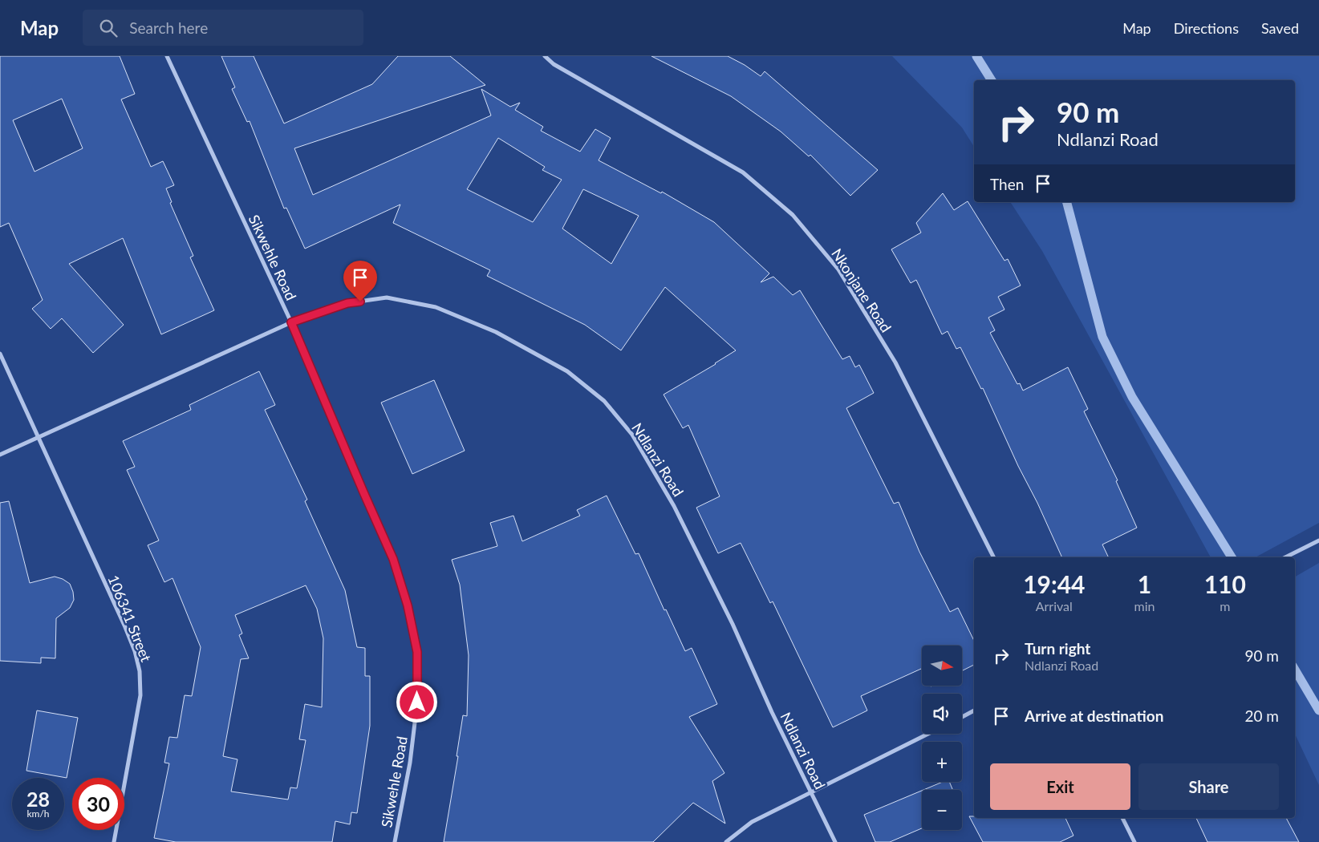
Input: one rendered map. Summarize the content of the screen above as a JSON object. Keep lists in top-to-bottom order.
{
  "streets": {
    "street": [
      "Sikwehle Road",
      "Nkonjane Road",
      "Ndlanzi Road",
      "106341 Street"
    ]
  },
  "crossings": [
    ["Sikwehle Road", "Ndlanzi Road"]
  ],
  "north": "right",
  "page": {
    "header": "Map",
    "search": "Search here",
    "nav": ["Map", "Directions", "Saved"],
    "turn": ["90 m", "Ndlanzi Road"],
    "then": "Then",
    "eta": [
      "19:44",
      "Arrival",
      "1",
      "min",
      "110",
      "m"
    ],
    "list": [
      {
        "name": "Turn right",
        "note": "Ndlanzi Road",
        "value": "90 m"
      },
      {
        "name": "Arrive at destination",
        "value": "20 m"
      }
    ],
    "map_buttons": ["+", "−"],
    "buttons": ["Exit", "Share"],
    "speed": "28 km/h",
    "limit": "30"
  }
}
